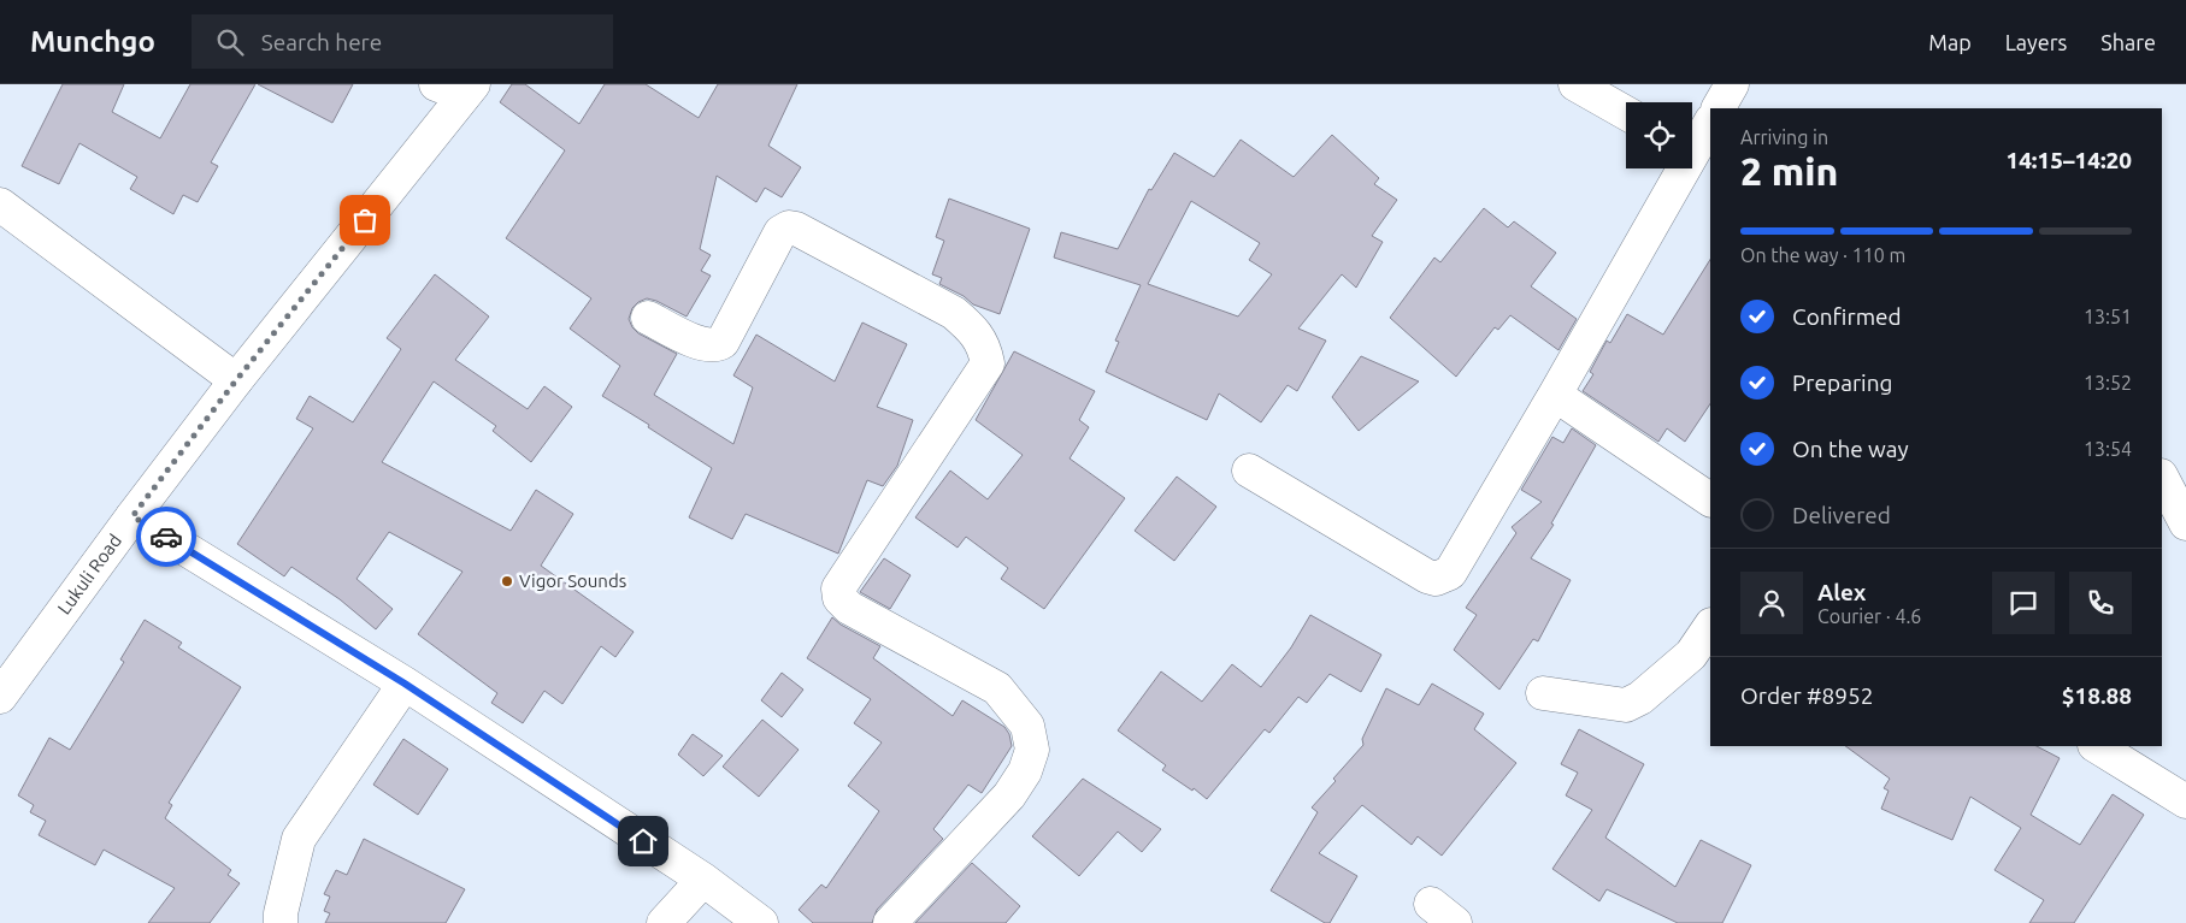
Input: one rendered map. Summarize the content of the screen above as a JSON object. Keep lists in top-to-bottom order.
{
  "streets": {
    "street": ["Lukuli Road"]
  },
  "places": ["Vigor Sounds"],
  "page": {
    "header": "Munchgo",
    "search": "Search here",
    "nav": ["Map", "Layers", "Share"],
    "heading": ["2 min", "Arriving in", "14:15–14:20"],
    "panel": [
      "Alex",
      "Courier · 4.6",
      "Order #8952",
      "$18.88"
    ],
    "bar": "On the way · 110 m",
    "list": [
      ["Confirmed", "13:51"],
      ["Preparing", "13:52"],
      ["On the way", "13:54"],
      "Delivered"
    ]
  }
}
